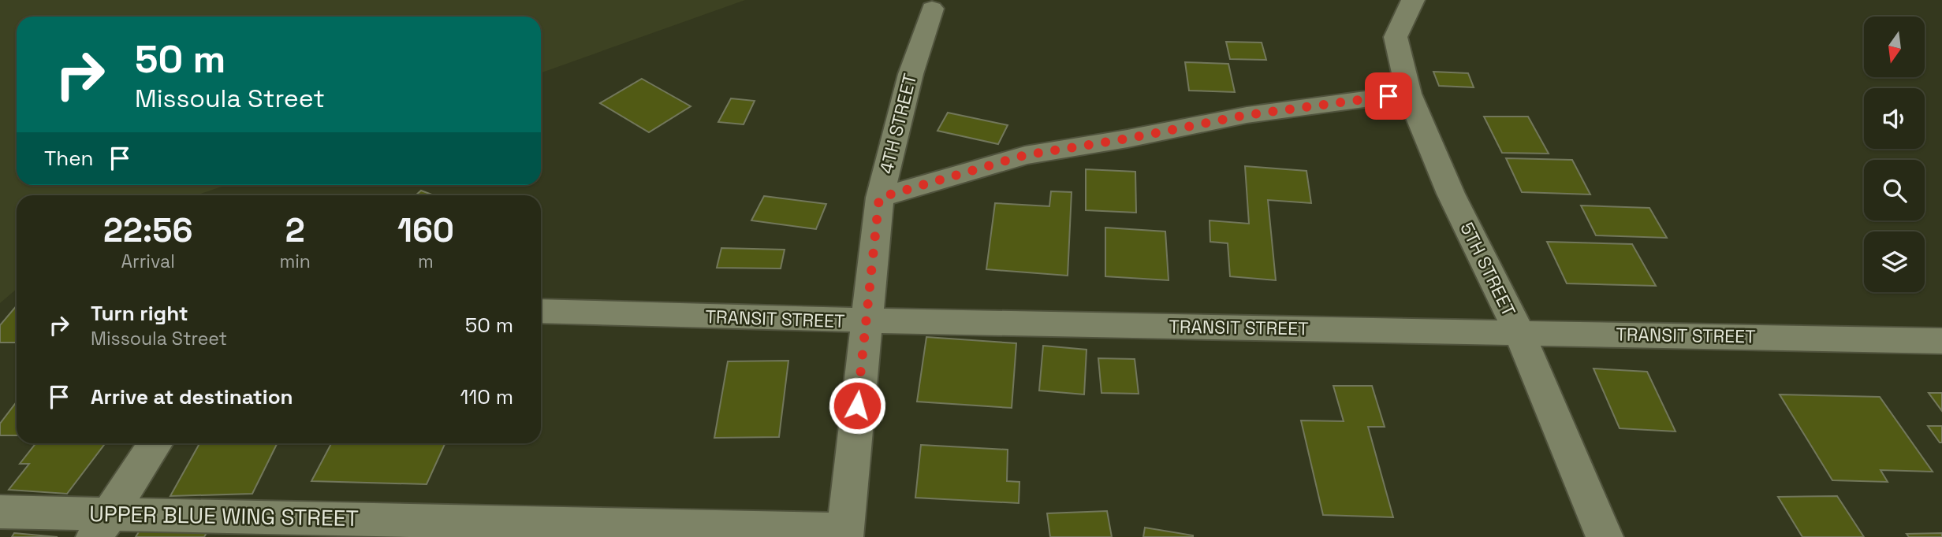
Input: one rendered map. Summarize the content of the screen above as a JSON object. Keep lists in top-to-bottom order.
{
  "streets": {
    "street": [
      "4TH STREET",
      "5TH STREET",
      "TRANSIT STREET",
      "UPPER BLUE WING STREET"
    ]
  },
  "crossings": [
    ["4TH STREET", "TRANSIT STREET"],
    ["4TH STREET", "UPPER BLUE WING STREET"],
    ["5TH STREET", "TRANSIT STREET"]
  ],
  "north": "bottom",
  "page": {
    "turn": ["50 m", "Missoula Street"],
    "then": "Then",
    "eta": [
      "22:56",
      "Arrival",
      "2",
      "min",
      "160",
      "m"
    ],
    "list": [
      {
        "name": "Turn right",
        "note": "Missoula Street",
        "value": "50 m"
      },
      {
        "name": "Arrive at destination",
        "value": "110 m"
      }
    ]
  }
}
